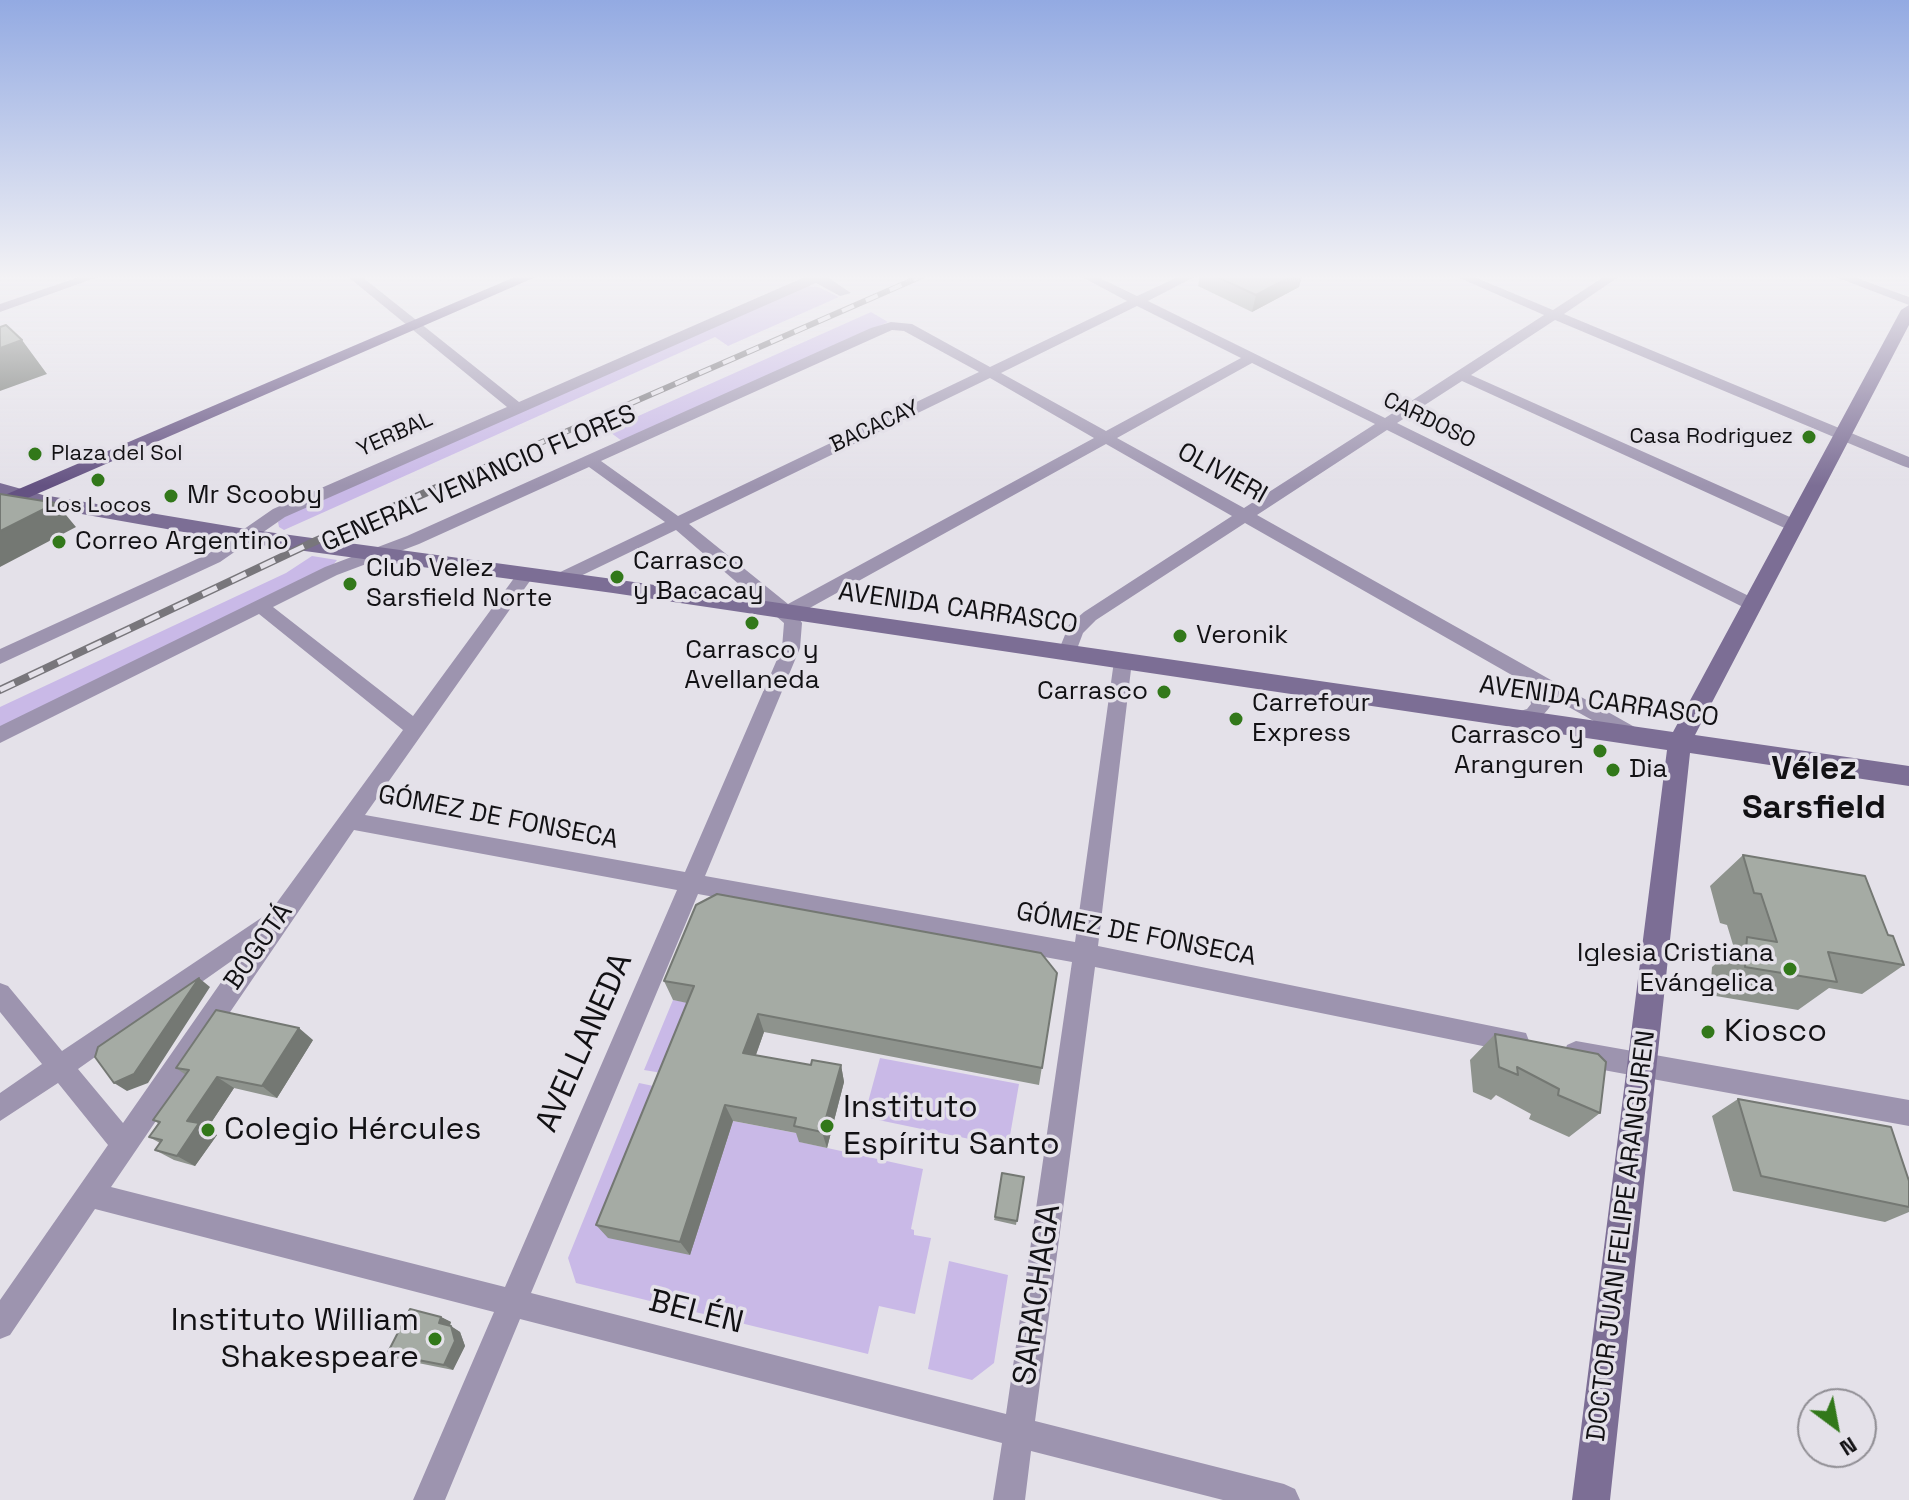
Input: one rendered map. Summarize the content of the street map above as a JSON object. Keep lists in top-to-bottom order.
{
  "streets": {
    "main road": ["AVENIDA CARRASCO", "DOCTOR JUAN FELIPE ARANGUREN"],
    "street": [
      "CARDOSO",
      "BACACAY",
      "YERBAL",
      "OLIVIERI",
      "GENERAL VENANCIO FLORES",
      "GÓMEZ DE FONSECA",
      "BOGOTÁ",
      "AVELLANEDA",
      "SARACHAGA",
      "BELÉN"
    ]
  },
  "crossings": [
    ["CARDOSO", "DOCTOR JUAN FELIPE ARANGUREN"],
    ["BACACAY", "OLIVIERI"],
    ["BACACAY", "AVENIDA CARRASCO"],
    ["YERBAL", "AVENIDA CARRASCO"],
    ["OLIVIERI", "AVENIDA CARRASCO"],
    ["GENERAL VENANCIO FLORES", "AVENIDA CARRASCO"],
    ["AVENIDA CARRASCO", "BOGOTÁ"],
    ["AVENIDA CARRASCO", "AVELLANEDA"],
    ["AVENIDA CARRASCO", "DOCTOR JUAN FELIPE ARANGUREN"],
    ["AVENIDA CARRASCO", "SARACHAGA"],
    ["GÓMEZ DE FONSECA", "BOGOTÁ"],
    ["GÓMEZ DE FONSECA", "AVELLANEDA"],
    ["GÓMEZ DE FONSECA", "DOCTOR JUAN FELIPE ARANGUREN"],
    ["GÓMEZ DE FONSECA", "SARACHAGA"],
    ["BOGOTÁ", "BELÉN"],
    ["AVELLANEDA", "BELÉN"],
    ["SARACHAGA", "BELÉN"]
  ],
  "districts": ["Vélez Sarsfield"],
  "places": [
    "Casa Rodriguez",
    "Plaza del Sol",
    "Los Locos",
    "Mr Scooby",
    "Correo Argentino",
    "Carrasco y Bacacay",
    "Club Velez Sarsfield Norte",
    "Carrasco y Avellaneda",
    "Veronik",
    "Carrasco",
    "Carrefour Express",
    "Carrasco y Aranguren",
    "Dia",
    "Iglesia Cristiana Evángelica",
    "Kiosco",
    "Instituto Espíritu Santo",
    "Colegio Hércules",
    "Instituto William Shakespeare"
  ],
  "north": "bottom right"
}
